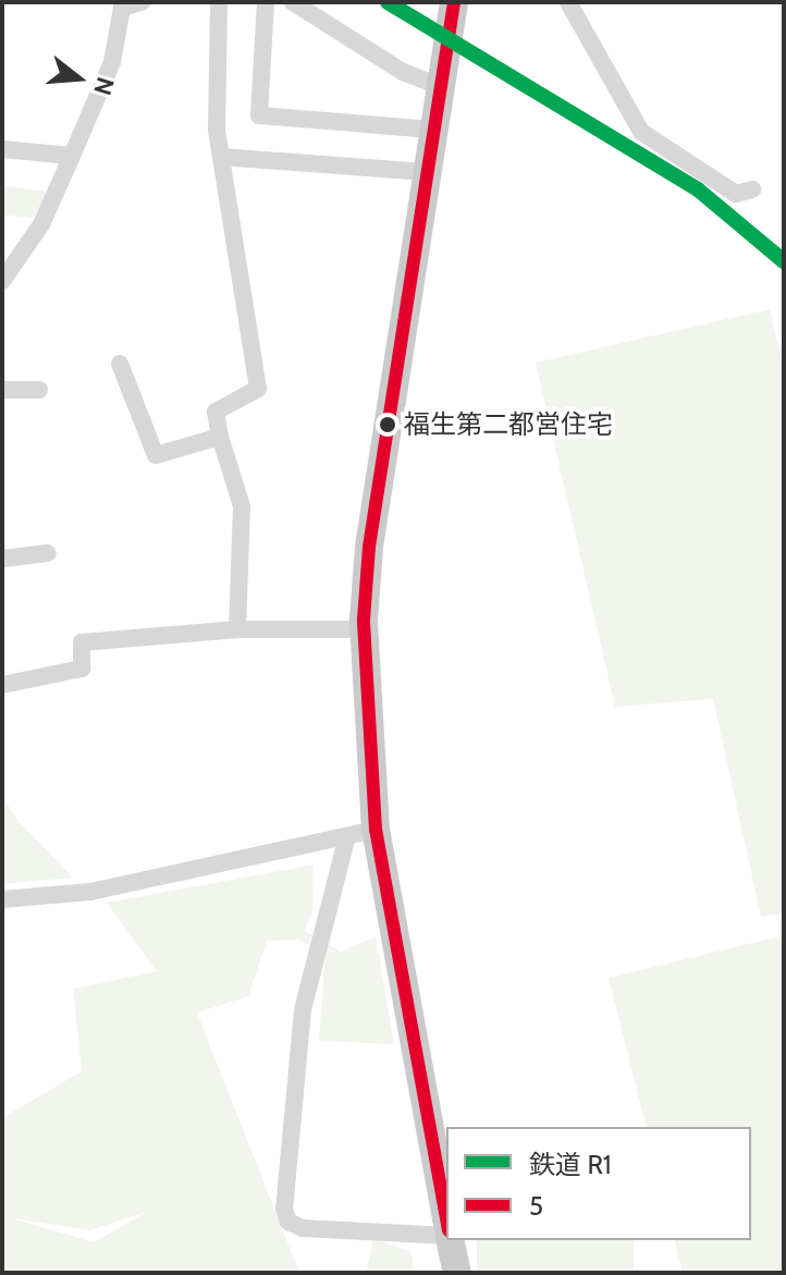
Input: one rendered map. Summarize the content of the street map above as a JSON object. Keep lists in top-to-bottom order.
{
  "places": ["福生第二都営住宅"],
  "lines": ["rail line R1", "transit line 5"],
  "legend": ["鉄道 R1", "5"],
  "north": "right"
}
